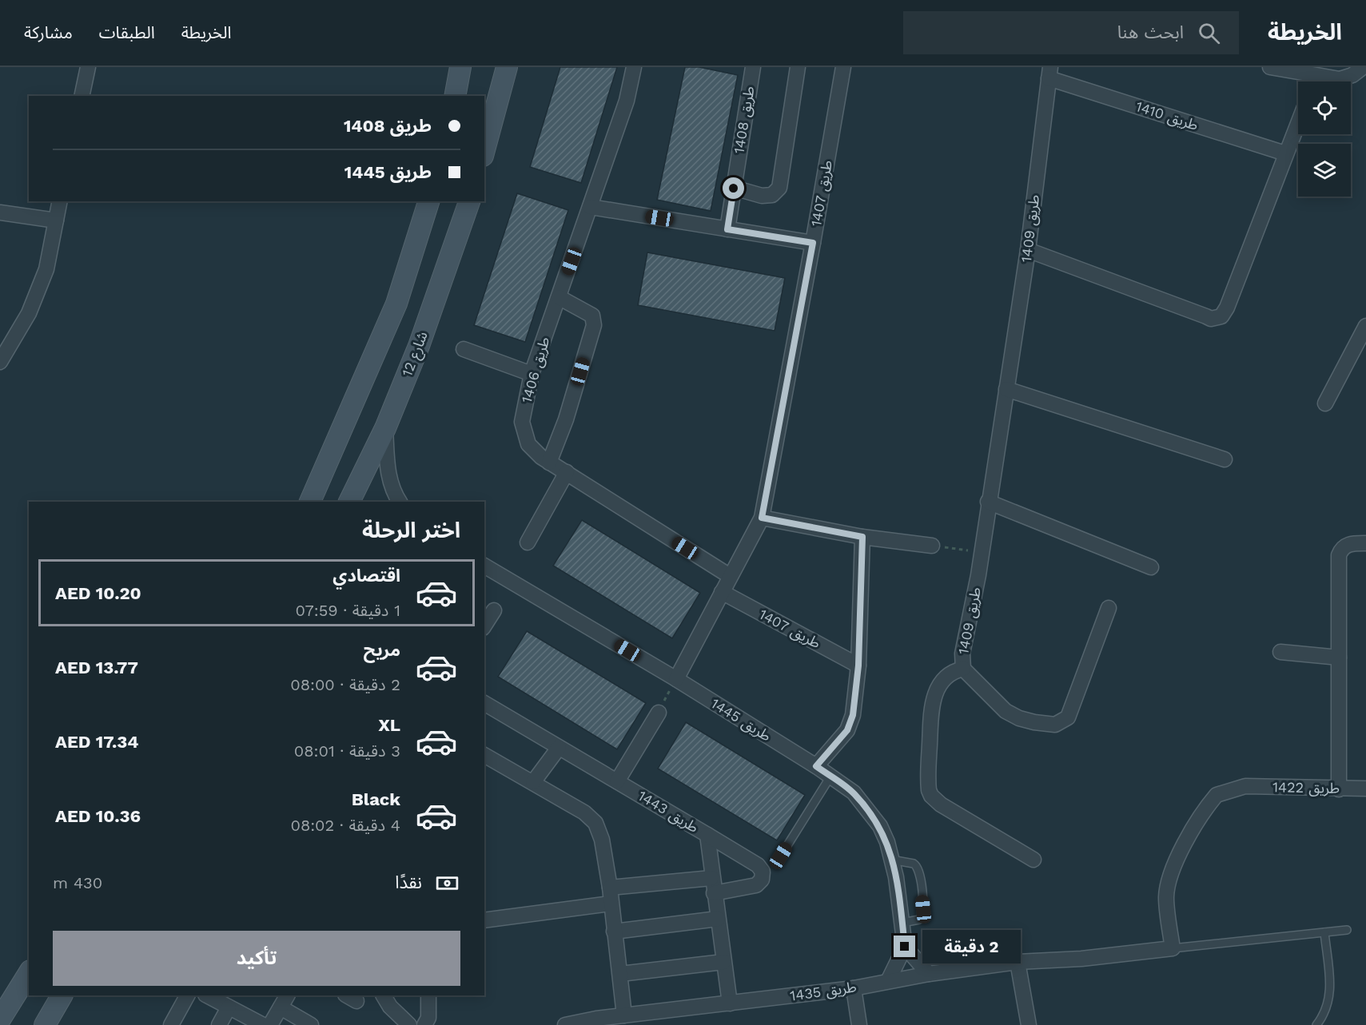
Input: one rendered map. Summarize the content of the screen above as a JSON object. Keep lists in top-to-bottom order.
{
  "streets": {
    "street": [
      "طريق 1410",
      "طريق 1408",
      "طريق 1407",
      "طريق 1409",
      "شارع 12",
      "طريق 1406",
      "طريق 1445",
      "طريق 1422",
      "طريق 1443",
      "طريق 1435"
    ]
  },
  "crossings": [
    ["طريق 1410", "طريق 1409"],
    ["طريق 1407", "طريق 1406"],
    ["طريق 1407", "طريق 1445"],
    ["طريق 1422", "طريق 1435"],
    ["طريق 1443", "طريق 1435"]
  ],
  "page": {
    "header": "الخريطة",
    "search": "ابحث هنا",
    "nav": ["الخريطة", "الطبقات", "مشاركة"],
    "banner": ["طريق 1408", "طريق 1445"],
    "heading": "اختر الرحلة",
    "list": [
      {
        "name": "اقتصادي",
        "note": "1 دقيقة · 07:59",
        "value": "AED 10.20"
      },
      {
        "name": "مريح",
        "note": "2 دقيقة · 08:00",
        "value": "AED 13.77"
      },
      {
        "name": "XL",
        "note": "3 دقيقة · 08:01",
        "value": "AED 17.34"
      },
      {
        "name": "Black",
        "note": "4 دقيقة · 08:02",
        "value": "AED 10.36"
      }
    ],
    "pay": ["نقدًا", "430 m"],
    "buttons": "تأكيد",
    "bubble": "2 دقيقة"
  }
}
